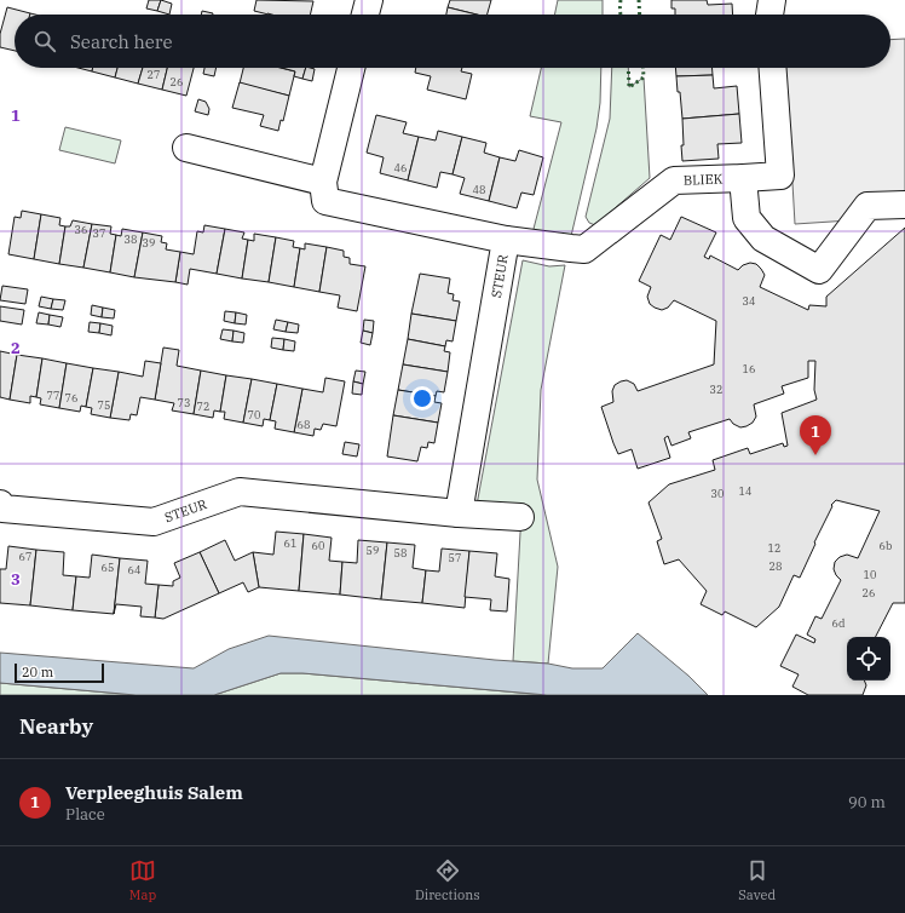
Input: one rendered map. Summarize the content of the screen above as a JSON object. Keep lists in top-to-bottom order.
{
  "streets": {
    "street": ["BLIEK", "STEUR"]
  },
  "crossings": [
    ["BLIEK", "STEUR"]
  ],
  "house_numbers": [
    "27",
    "26",
    "46",
    "48",
    "36",
    "37",
    "38",
    "39",
    "34",
    "16",
    "32",
    "77",
    "76",
    "73",
    "75",
    "72",
    "70",
    "68",
    "14",
    "30",
    "61",
    "60",
    "6b",
    "12",
    "59",
    "58",
    "67",
    "57",
    "28",
    "65",
    "64",
    "10",
    "26",
    "6d"
  ],
  "scale_bar": "20 m",
  "page": {
    "search": "Search here",
    "pins": "1",
    "scale": "20 m",
    "heading": "Nearby",
    "list": [
      {
        "mark": "1",
        "name": "Verpleeghuis Salem",
        "note": "Place",
        "value": "90 m"
      }
    ],
    "nav": ["Map", "Directions", "Saved"]
  },
  "grid": {
    "rows": ["1", "2", "3"]
  }
}
